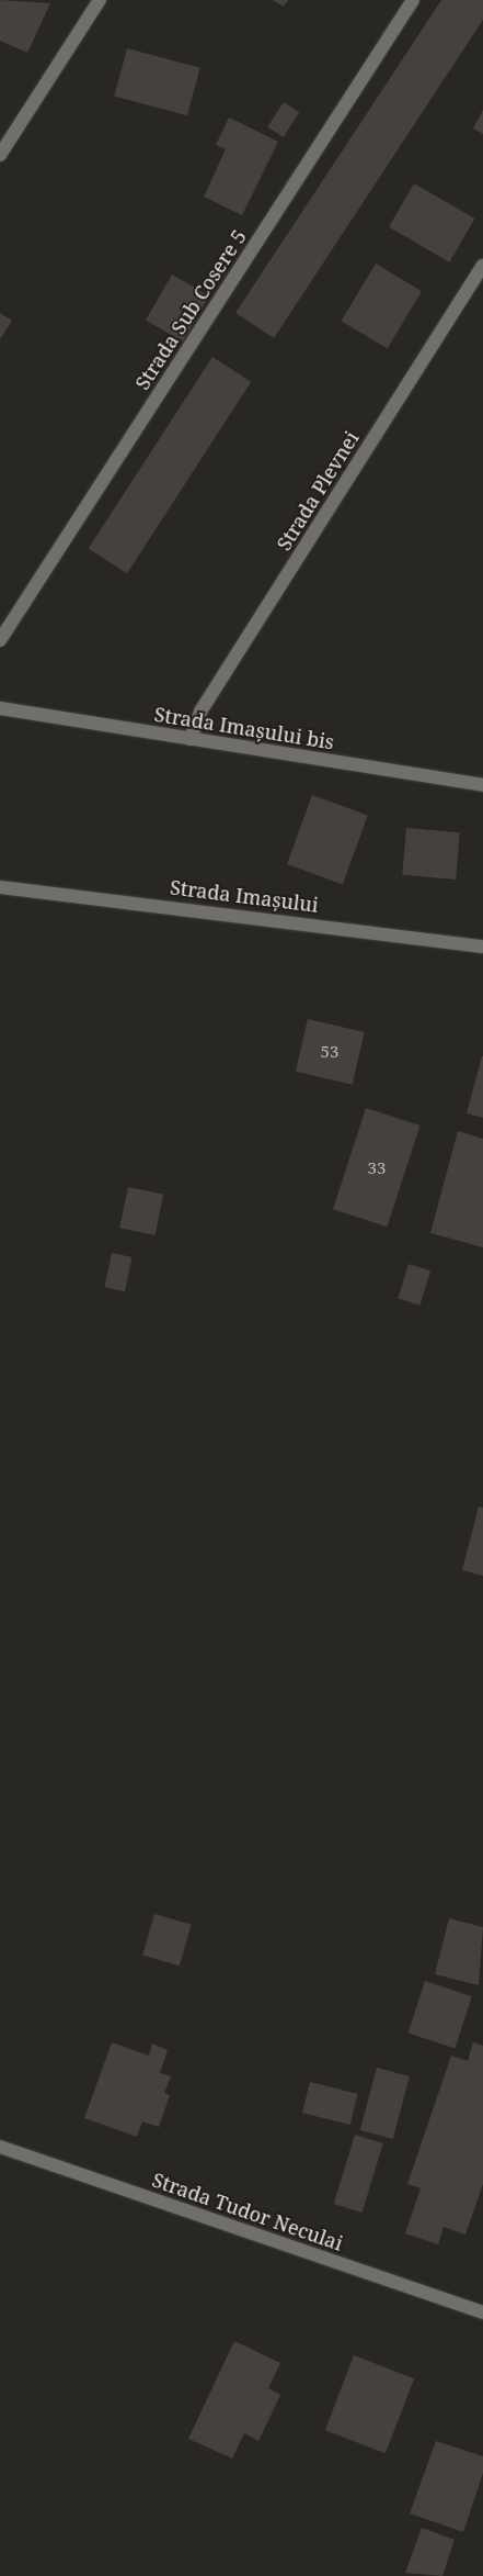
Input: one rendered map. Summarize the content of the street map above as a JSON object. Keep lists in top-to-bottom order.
{
  "streets": {
    "street": [
      "Strada Sub Cosere 5",
      "Strada Plevnei",
      "Strada Imașului bis",
      "Strada Imașului",
      "Strada Tudor Neculai"
    ]
  },
  "crossings": [
    ["Strada Plevnei", "Strada Imașului bis"]
  ],
  "house_numbers": ["53", "33"]
}
